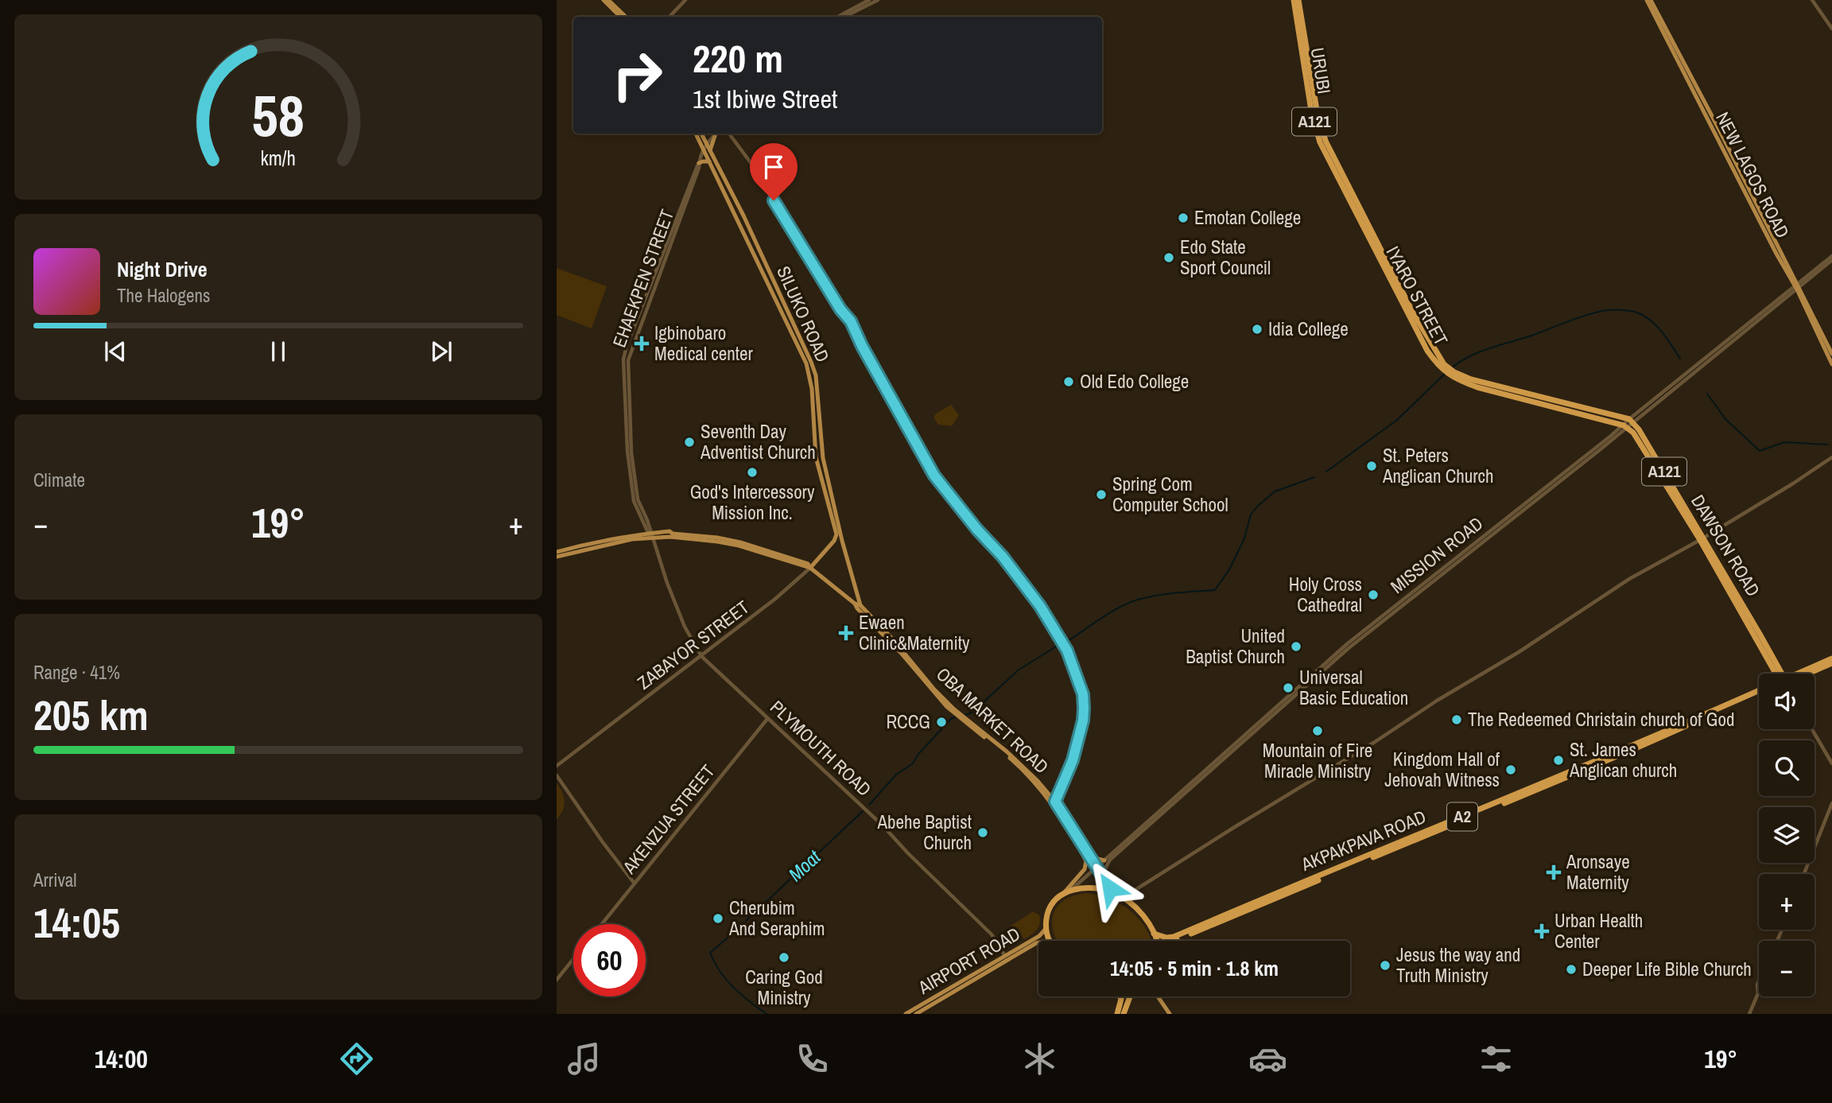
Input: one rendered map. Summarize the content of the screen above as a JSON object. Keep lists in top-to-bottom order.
{
  "streets": {
    "highway": [
      "URUBI",
      "A121",
      "IYARO STREET",
      "DAWSON ROAD",
      "A2",
      "AKPAKPAVA ROAD"
    ],
    "main road": [
      "NEW LAGOS ROAD",
      "SILUKO ROAD",
      "ZABAYOR STREET",
      "OBA MARKET ROAD",
      "AIRPORT ROAD"
    ],
    "street": [
      "EHAEKPEN STREET",
      "MISSION ROAD",
      "PLYMOUTH ROAD",
      "AKENZUA STREET"
    ]
  },
  "crossings": [
    ["URUBI", "IYARO STREET"],
    ["NEW LAGOS ROAD", "MISSION ROAD"],
    ["EHAEKPEN STREET", "SILUKO ROAD"],
    ["EHAEKPEN STREET", "PLYMOUTH ROAD"],
    ["IYARO STREET", "DAWSON ROAD"],
    ["IYARO STREET", "MISSION ROAD"],
    ["SILUKO ROAD", "ZABAYOR STREET"],
    ["SILUKO ROAD", "OBA MARKET ROAD"],
    ["DAWSON ROAD", "MISSION ROAD"],
    ["MISSION ROAD", "OBA MARKET ROAD"],
    ["MISSION ROAD", "A2"],
    ["ZABAYOR STREET", "OBA MARKET ROAD"],
    ["ZABAYOR STREET", "PLYMOUTH ROAD"],
    ["OBA MARKET ROAD", "A2"],
    ["PLYMOUTH ROAD", "AKENZUA STREET"],
    ["PLYMOUTH ROAD", "AIRPORT ROAD"],
    ["A2", "AKPAKPAVA ROAD"],
    ["A2", "AIRPORT ROAD"]
  ],
  "water": ["Moat"],
  "places": {
    "other": [
      "Emotan College",
      "Edo State Sport Council",
      "Idia College",
      "Old Edo College",
      "Seventh Day Adventist Church",
      "St. Peters Anglican Church",
      "God's Intercessory Mission Inc.",
      "Spring Com Computer School",
      "Holy Cross Cathedral",
      "United Baptist Church",
      "Universal Basic Education",
      "The Redeemed Christain church of God",
      "RCCG",
      "Mountain of Fire Miracle Ministry",
      "St. James Anglican church",
      "Kingdom Hall of Jehovah Witness",
      "Abehe Baptist Church",
      "Cherubim And Seraphim",
      "Caring God Ministry",
      "Jesus the way and Truth Ministry",
      "Deeper Life Bible Church"
    ],
    "health": [
      "Igbinobaro Medical center",
      "Ewaen Clinic&Maternity",
      "Aronsaye Maternity",
      "Urban Health Center"
    ]
  },
  "page": {
    "turn": ["220 m", "1st Ibiwe Street"],
    "song": ["Night Drive", "The Halogens"],
    "tile": [
      "Climate",
      ["Range · 41%", "205 km"],
      ["Arrival", "14:05"]
    ],
    "heat": ["−", "19°", "+"],
    "map_buttons": ["+", "−"],
    "limit": "60",
    "trip": "14:05 · 5 min · 1.8 km",
    "tabs": ["14:00", "19°"],
    "gauge": ["58", "km/h"]
  }
}
